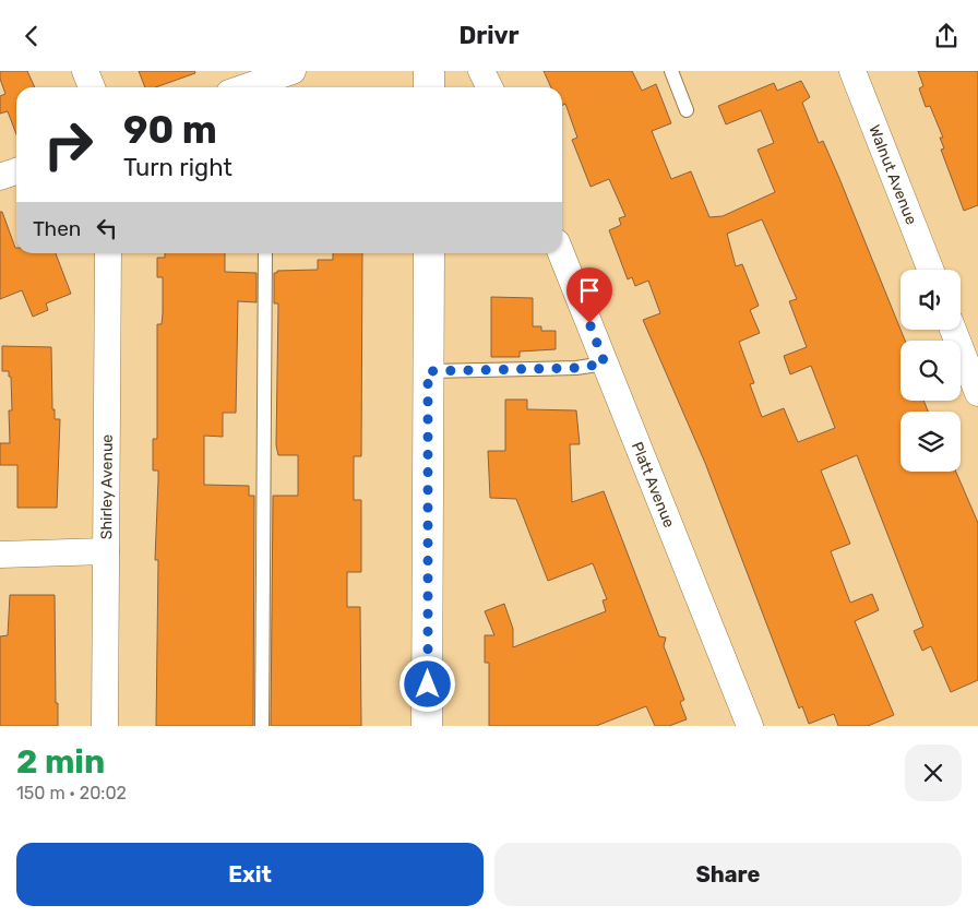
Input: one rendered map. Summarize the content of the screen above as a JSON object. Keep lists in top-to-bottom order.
{
  "streets": {
    "street": ["Walnut Avenue", "Platt Avenue", "Shirley Avenue"]
  },
  "page": {
    "header": "Drivr",
    "turn": ["90 m", "Turn right"],
    "then": "Then",
    "heading": ["2 min", "150 m · 20:02"],
    "buttons": ["Exit", "Share"]
  }
}
